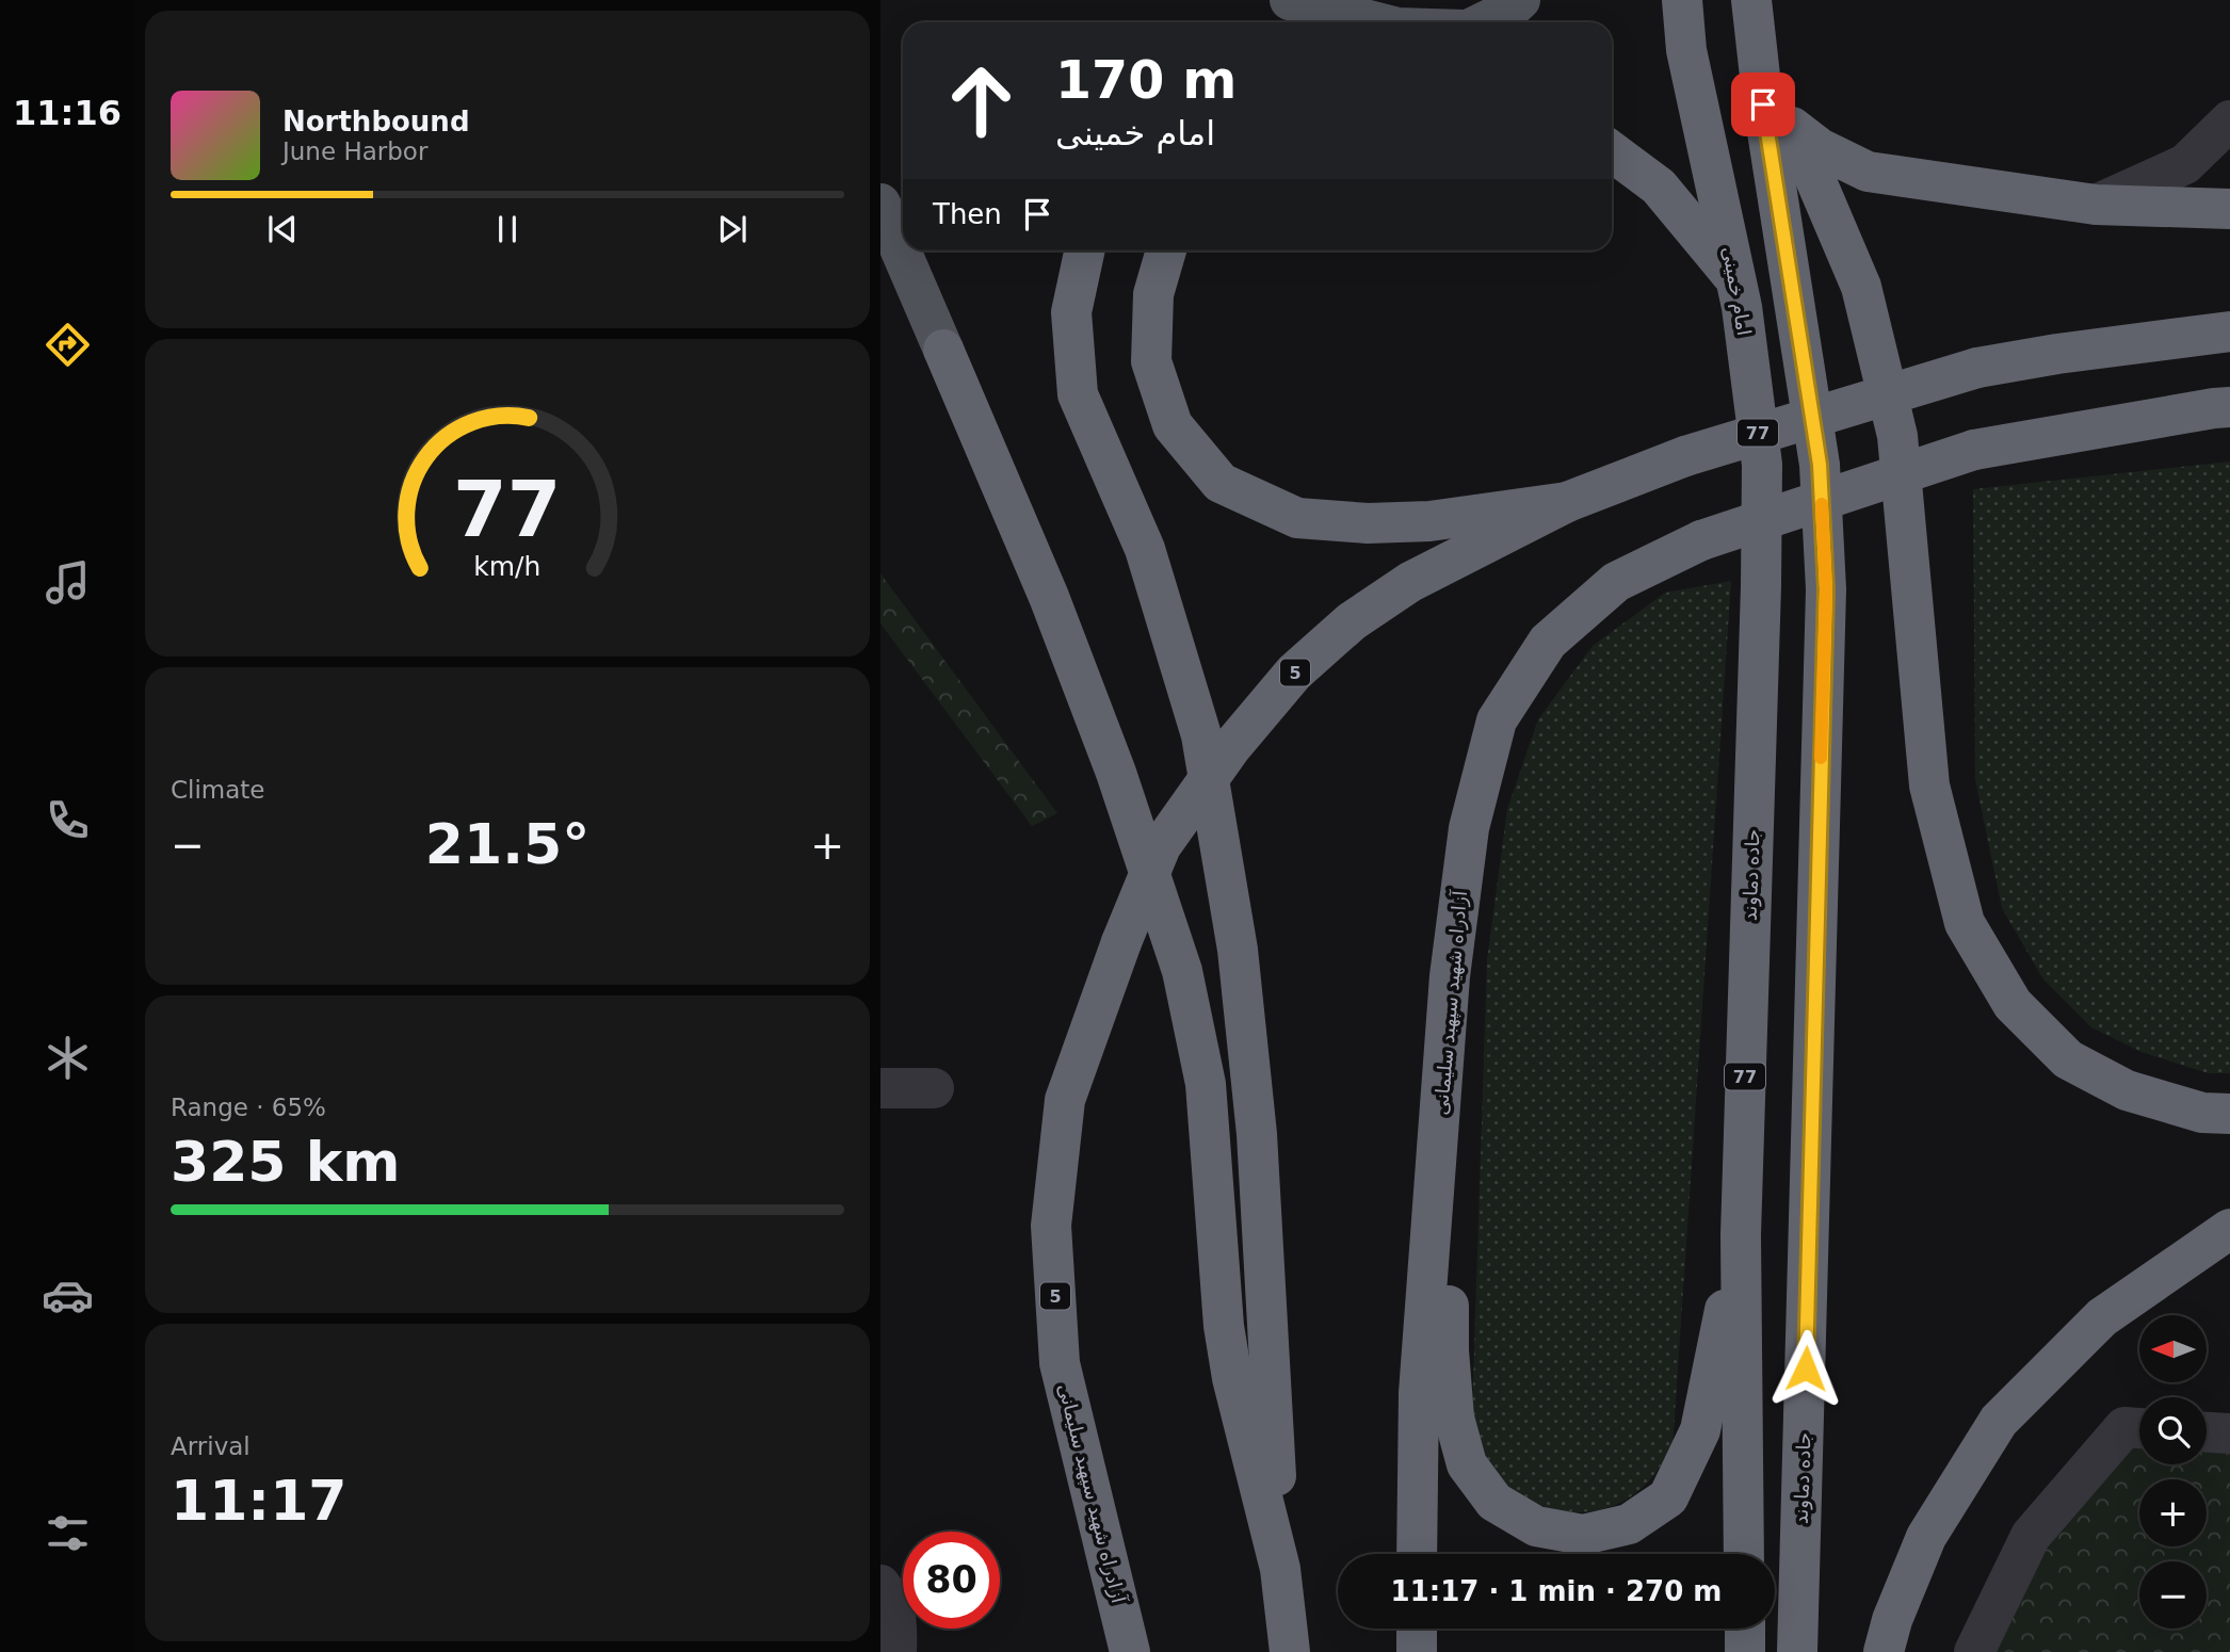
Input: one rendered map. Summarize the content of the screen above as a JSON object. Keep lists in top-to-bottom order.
{
  "streets": {
    "highway": [
      "امام خمینی",
      "77",
      "5",
      "جاده دماوند",
      "آزادراه شهید سپهبد سلیمانی"
    ]
  },
  "crossings": [
    ["امام خمینی", "جاده دماوند"],
    ["5", "آزادراه شهید سپهبد سلیمانی"]
  ],
  "north": "left",
  "page": {
    "tabs": "11:16",
    "turn": ["170 m", "امام خمینی"],
    "song": ["Northbound", "June Harbor"],
    "then": "Then",
    "tile": [
      "Climate",
      ["Range · 65%", "325 km"],
      ["Arrival", "11:17"]
    ],
    "heat": ["−", "21.5°", "+"],
    "map_buttons": ["+", "−"],
    "limit": "80",
    "trip": "11:17 · 1 min · 270 m",
    "gauge": ["77", "km/h"]
  }
}
